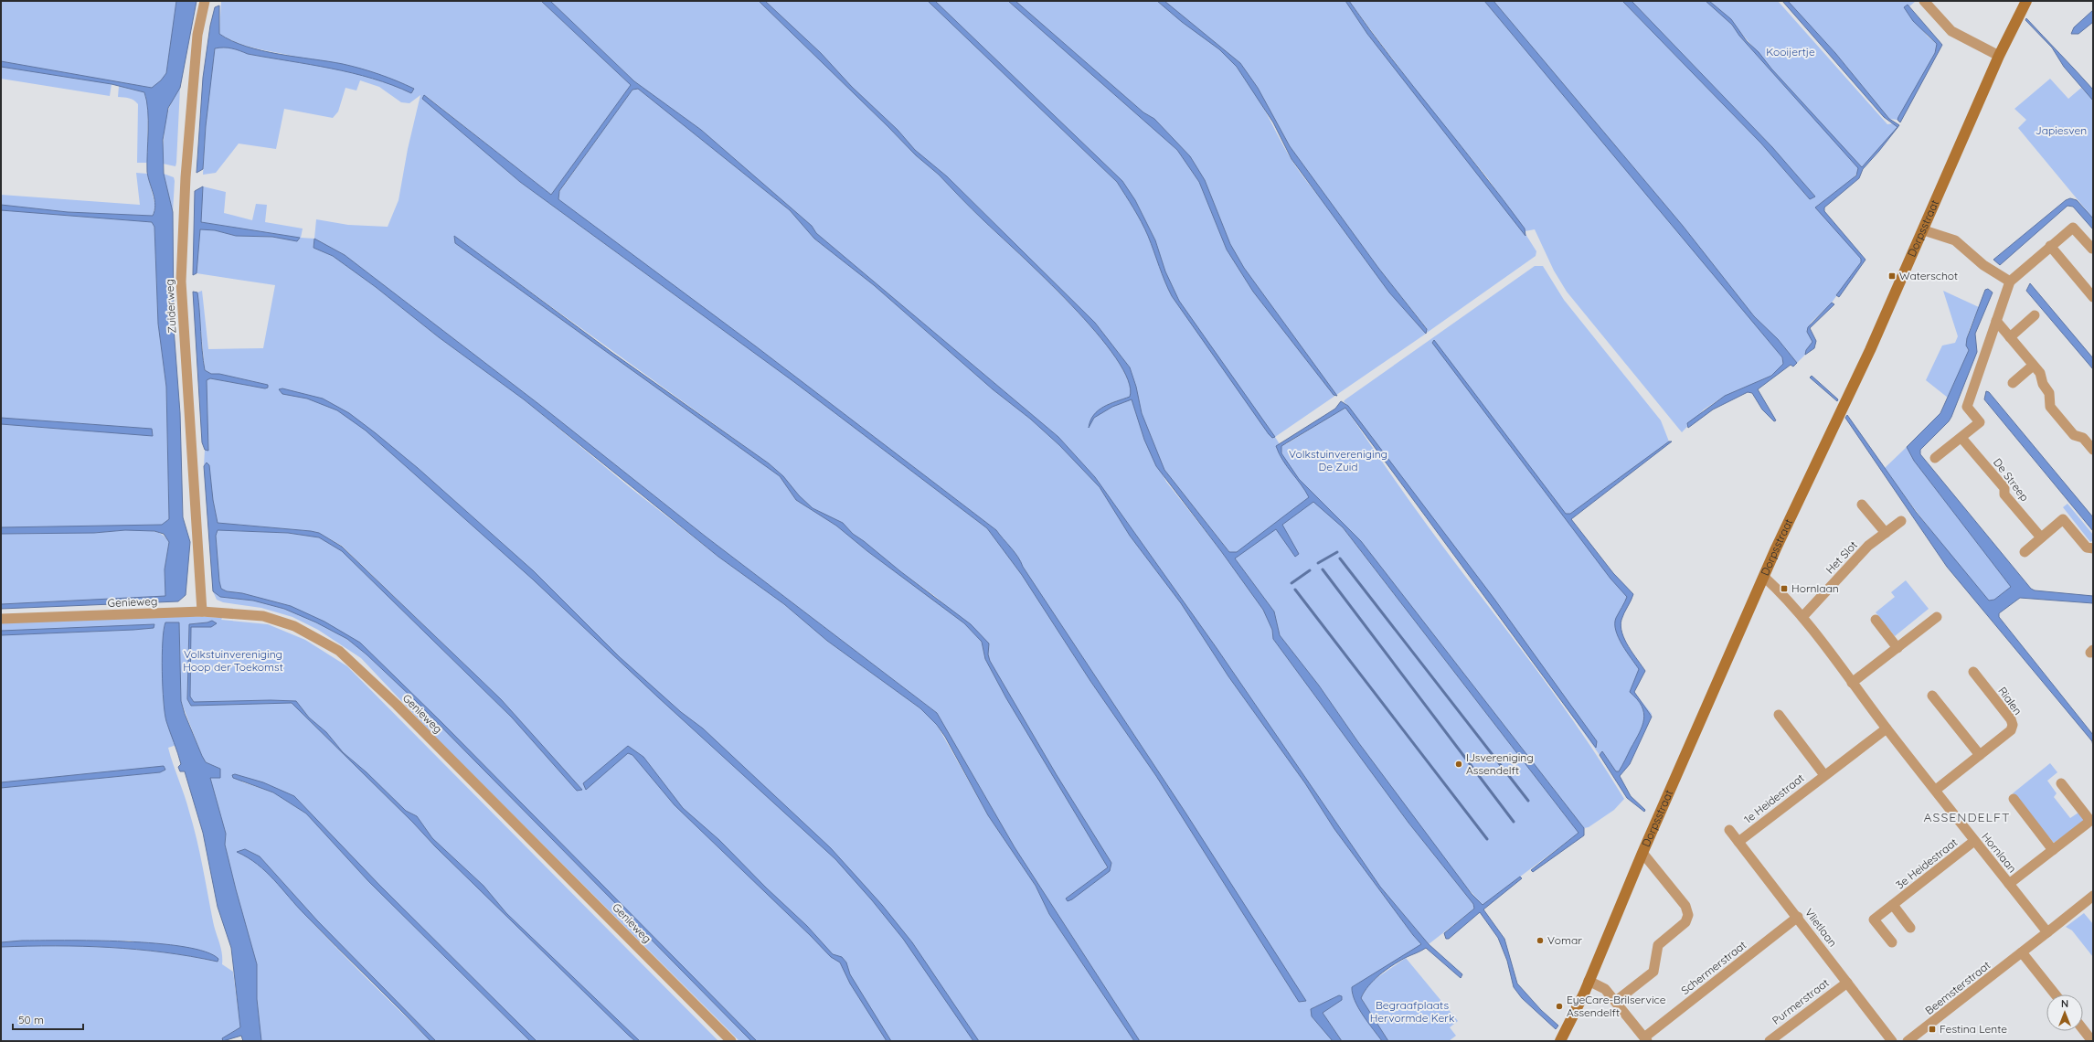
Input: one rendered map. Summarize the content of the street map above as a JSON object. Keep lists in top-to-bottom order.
{
  "streets": {
    "street": [
      "Dorpsstraat",
      "Zuiderweg",
      "De Streep",
      "Het Slot",
      "Genieweg",
      "Rialen",
      "1e Heidestraat",
      "Hornlaan",
      "3e Heidestraat",
      "Vlietlaan",
      "Schermerstraat",
      "Beemsterstraat",
      "Purmerstraat"
    ]
  },
  "crossings": [
    ["Dorpsstraat", "Hornlaan"],
    ["Zuiderweg", "Genieweg"],
    ["Het Slot", "Hornlaan"],
    ["Rialen", "Hornlaan"],
    ["1e Heidestraat", "Hornlaan"],
    ["1e Heidestraat", "Vlietlaan"],
    ["Hornlaan", "3e Heidestraat"],
    ["Vlietlaan", "Schermerstraat"],
    ["Vlietlaan", "Purmerstraat"]
  ],
  "districts": ["ASSENDELFT"],
  "parks": [
    "Kooijertje",
    "Japiesven",
    "Volkstuinvereniging De Zuid",
    "Volkstuinvereniging Hoop der Toekomst",
    "Begraafplaats Hervormde Kerk"
  ],
  "places": {
    "transit": ["Waterschot", "Hornlaan", "Festina Lente"],
    "other": ["IJsvereniging Assendelft", "Vomar", "EyeCare-Brilservice Assendelft"]
  },
  "scale_bar": "50 m",
  "north": "top"
}
